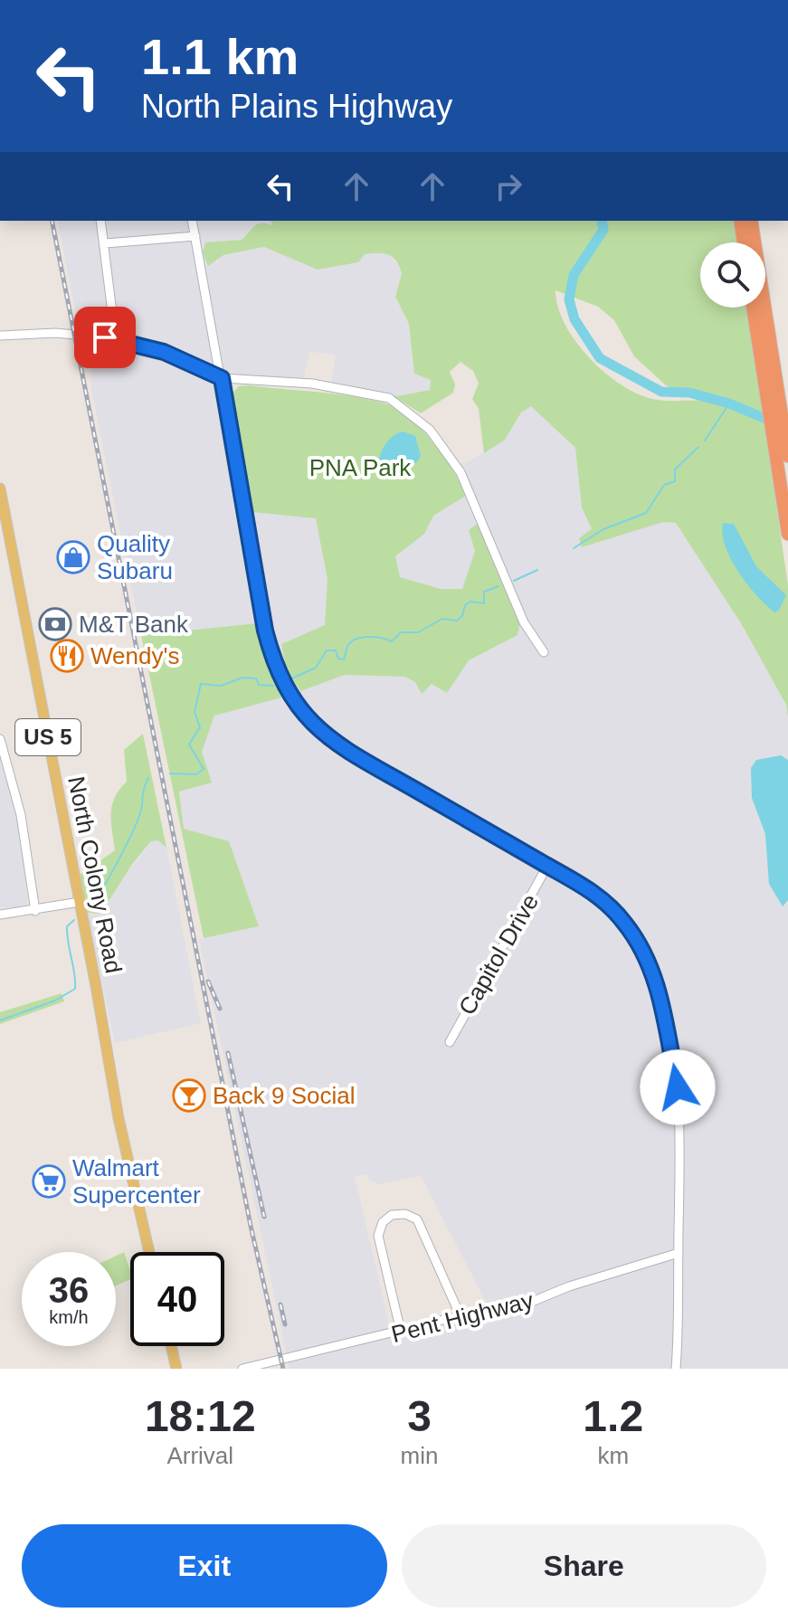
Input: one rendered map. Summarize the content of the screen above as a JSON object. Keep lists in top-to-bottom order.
{
  "streets": {
    "main road": ["US 5", "North Colony Road"],
    "street": ["Capitol Drive", "Pent Highway"]
  },
  "parks": ["PNA Park"],
  "places": {
    "shop": ["Quality Subaru"],
    "bank": ["M&T Bank"],
    "restaurant": ["Wendy's"],
    "bar": ["Back 9 Social"],
    "supermarket": ["Walmart Supercenter"]
  },
  "page": {
    "turn": ["1.1 km", "North Plains Highway"],
    "speed": "36 km/h",
    "limit": "40",
    "eta": [
      "18:12",
      "Arrival",
      "3",
      "min",
      "1.2",
      "km"
    ],
    "buttons": ["Exit", "Share"]
  }
}
